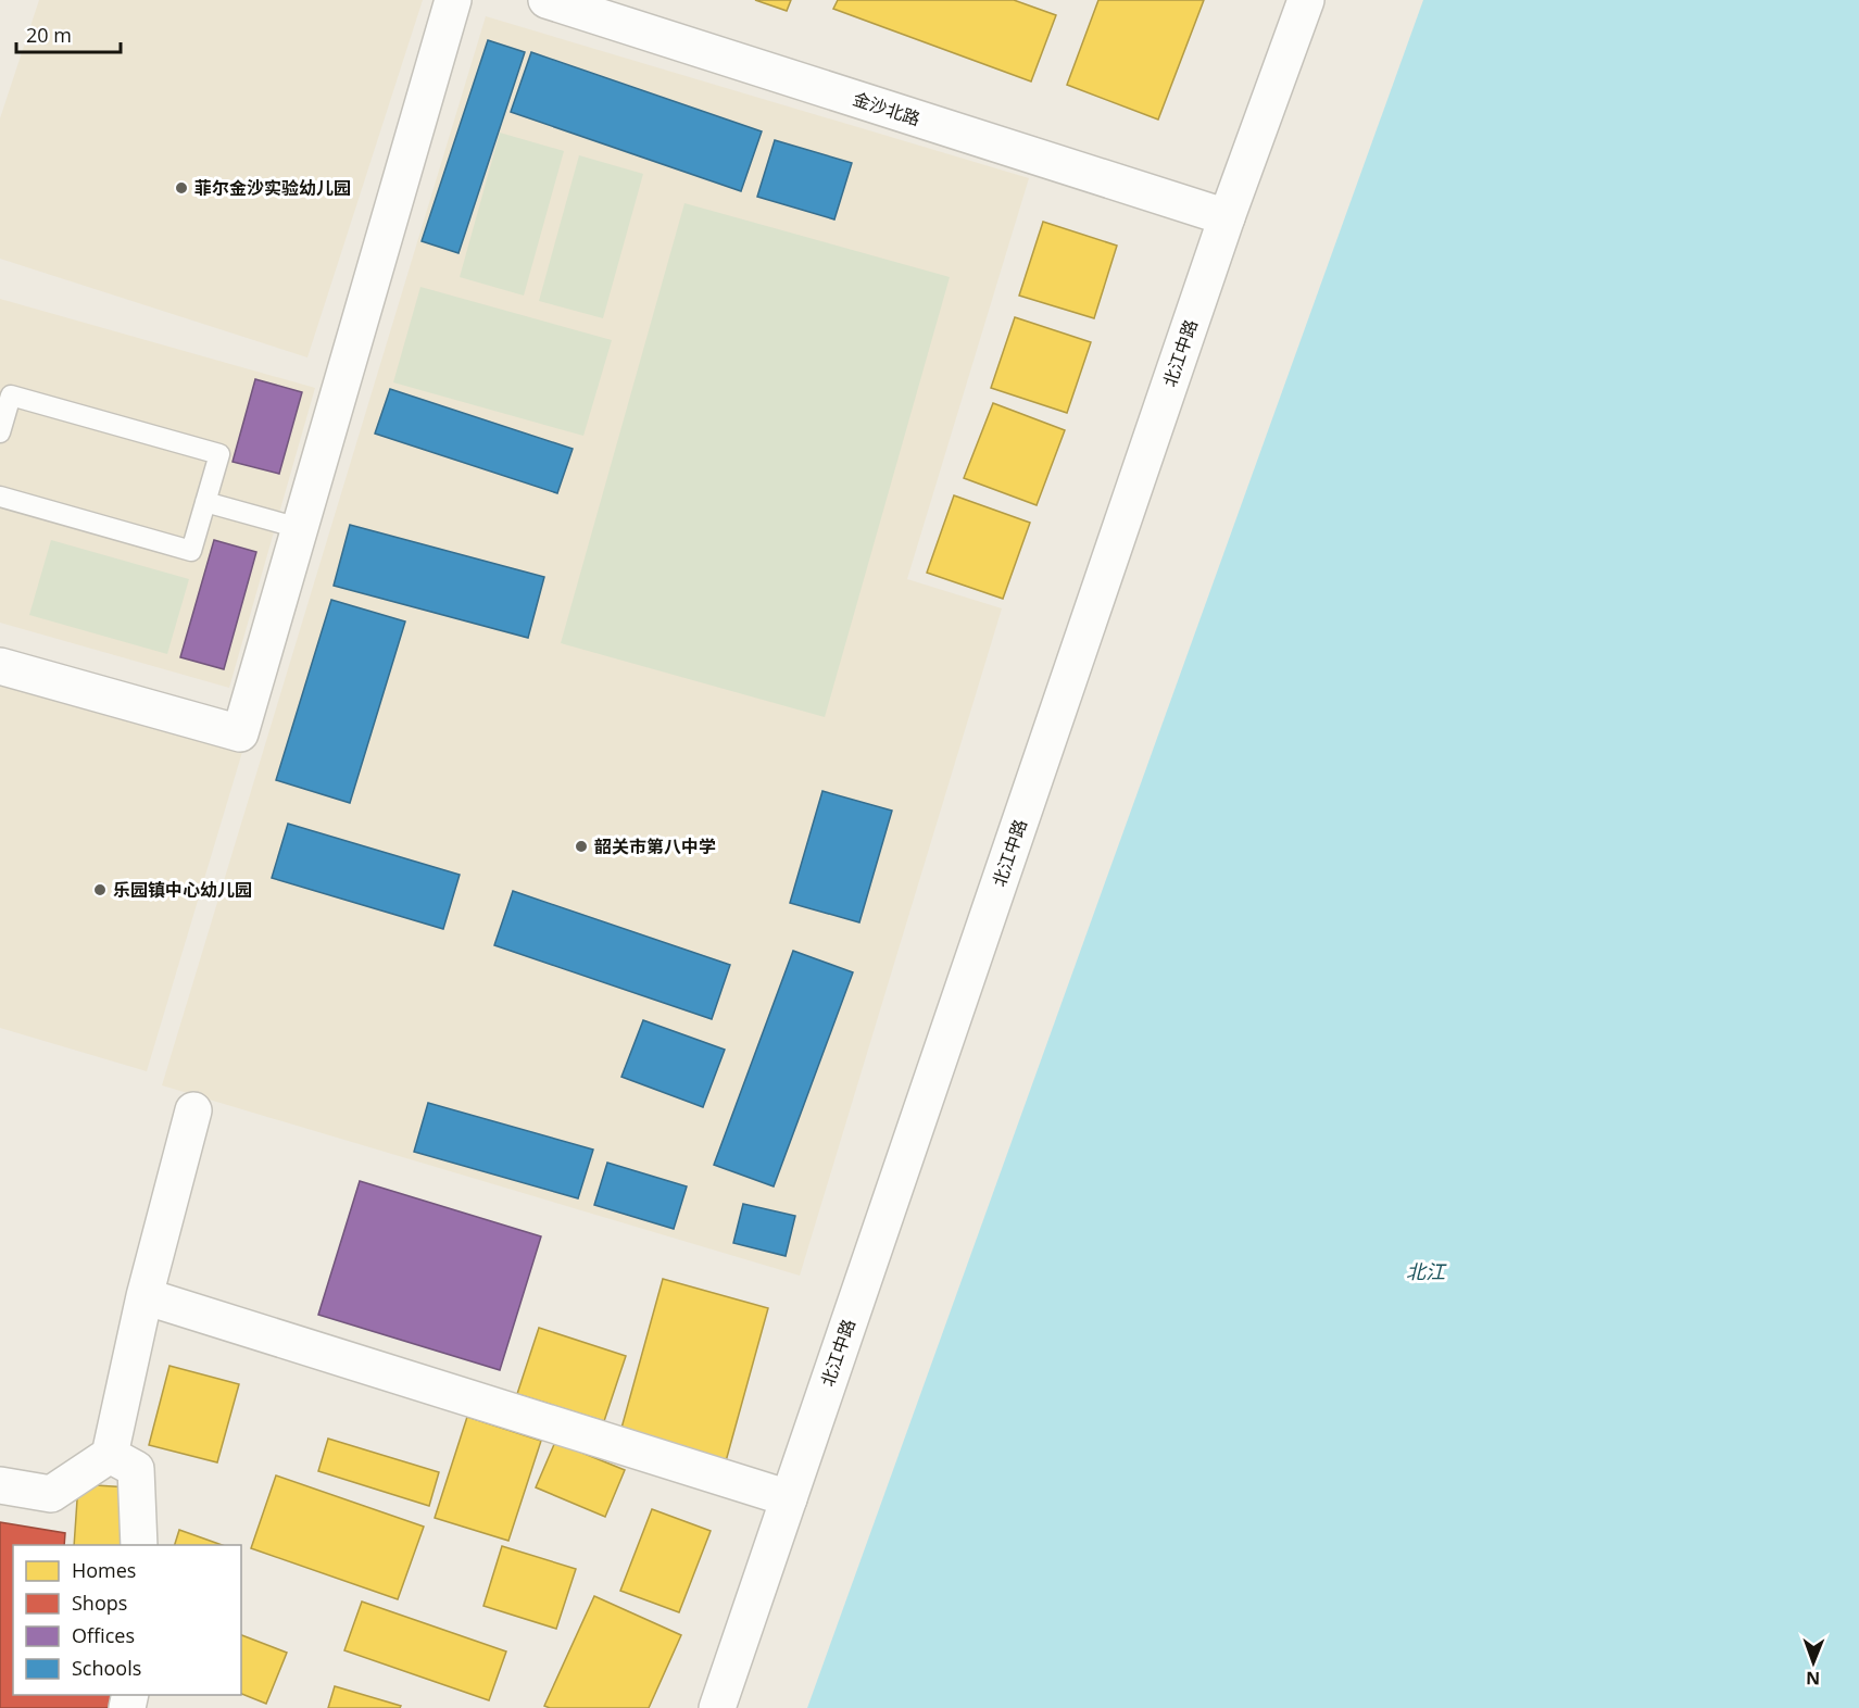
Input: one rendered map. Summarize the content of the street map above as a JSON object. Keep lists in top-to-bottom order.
{
  "streets": {
    "street": ["金沙北路", "北江中路"]
  },
  "crossings": [
    ["金沙北路", "北江中路"]
  ],
  "water": ["北江"],
  "places": ["菲尔金沙实验幼儿园", "韶关市第八中学", "乐园镇中心幼儿园"],
  "legend": [
    "Homes",
    "Shops",
    "Offices",
    "Schools"
  ],
  "scale_bar": "20 m",
  "north": "bottom"
}
